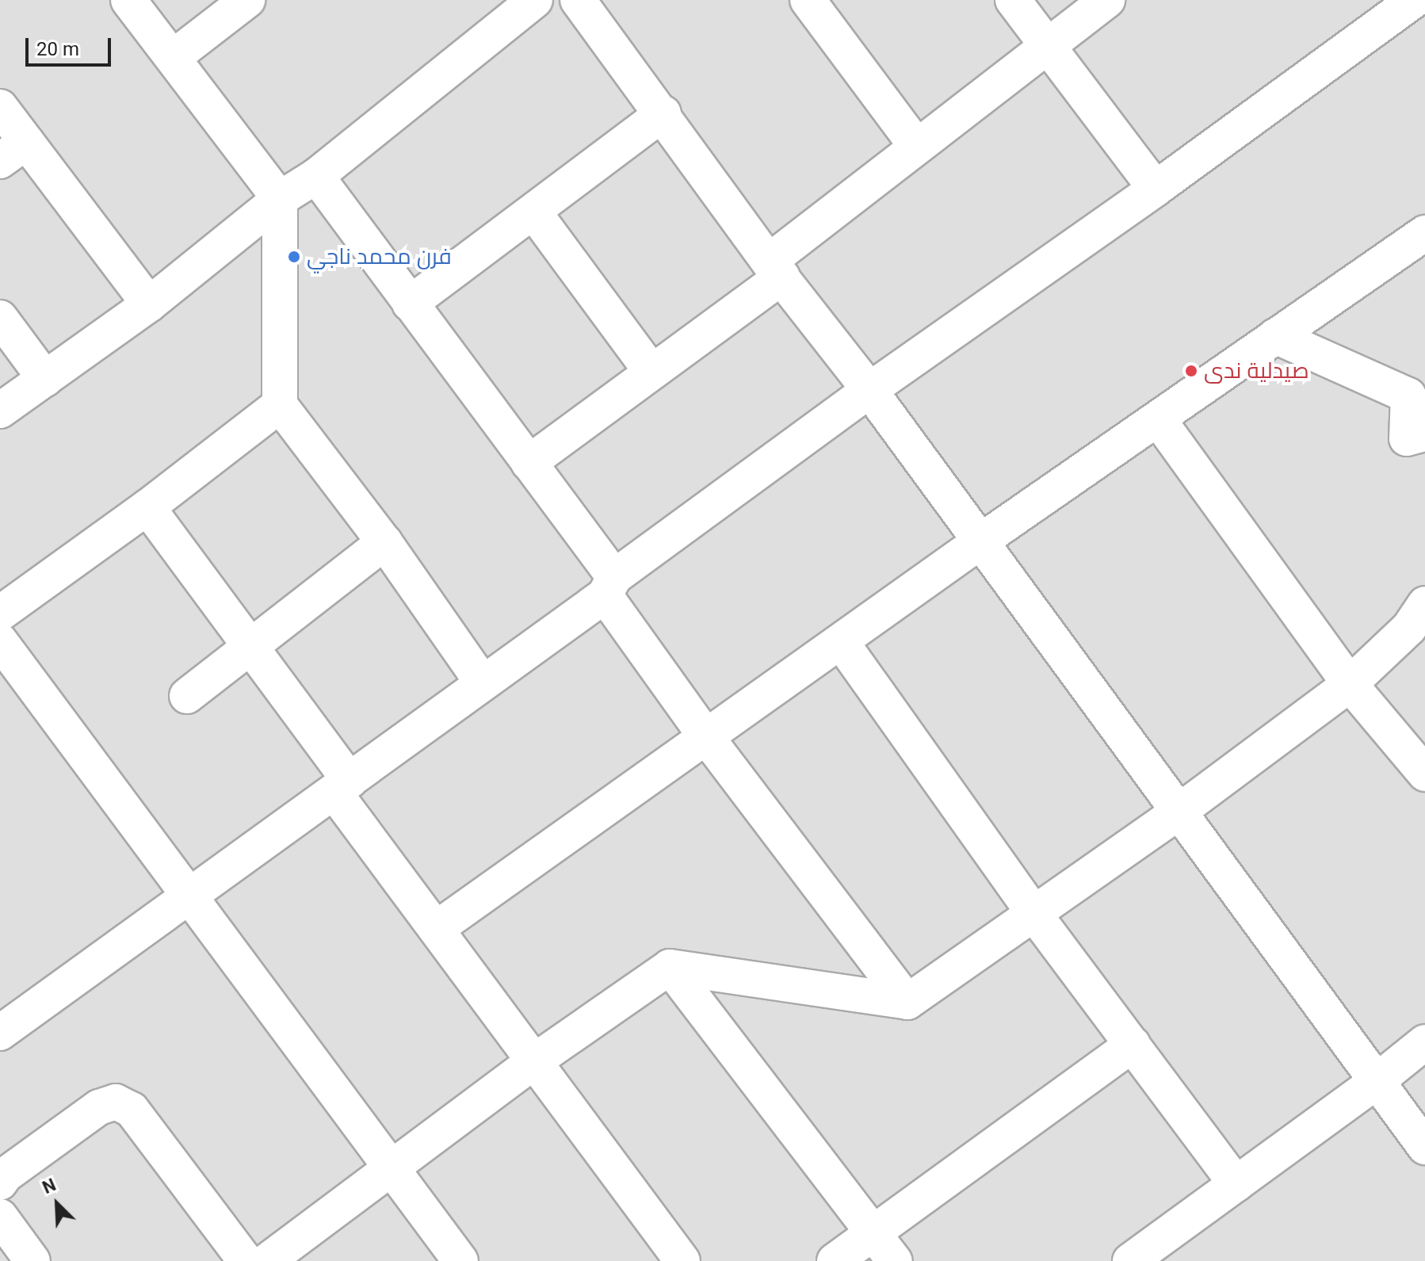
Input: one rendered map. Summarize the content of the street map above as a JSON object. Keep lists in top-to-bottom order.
{
  "places": ["فرن محمد ناجي", "صيدلية ندى"],
  "scale_bar": "20 m",
  "north": "top left"
}
